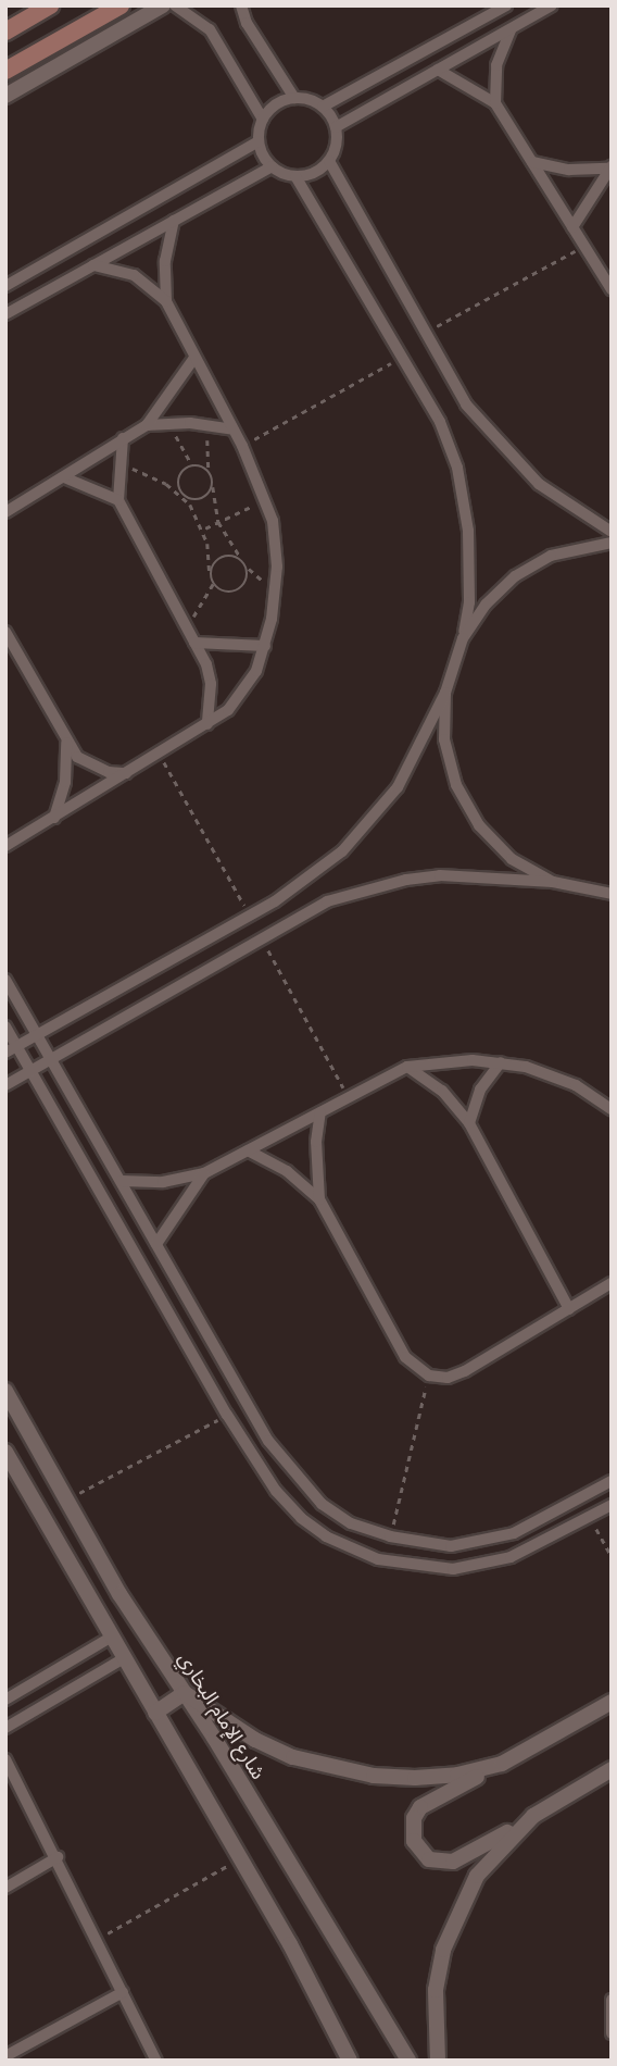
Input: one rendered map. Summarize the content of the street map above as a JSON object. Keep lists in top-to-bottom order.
{
  "streets": {
    "street": ["شارع الإمام البخاري"]
  }
}
